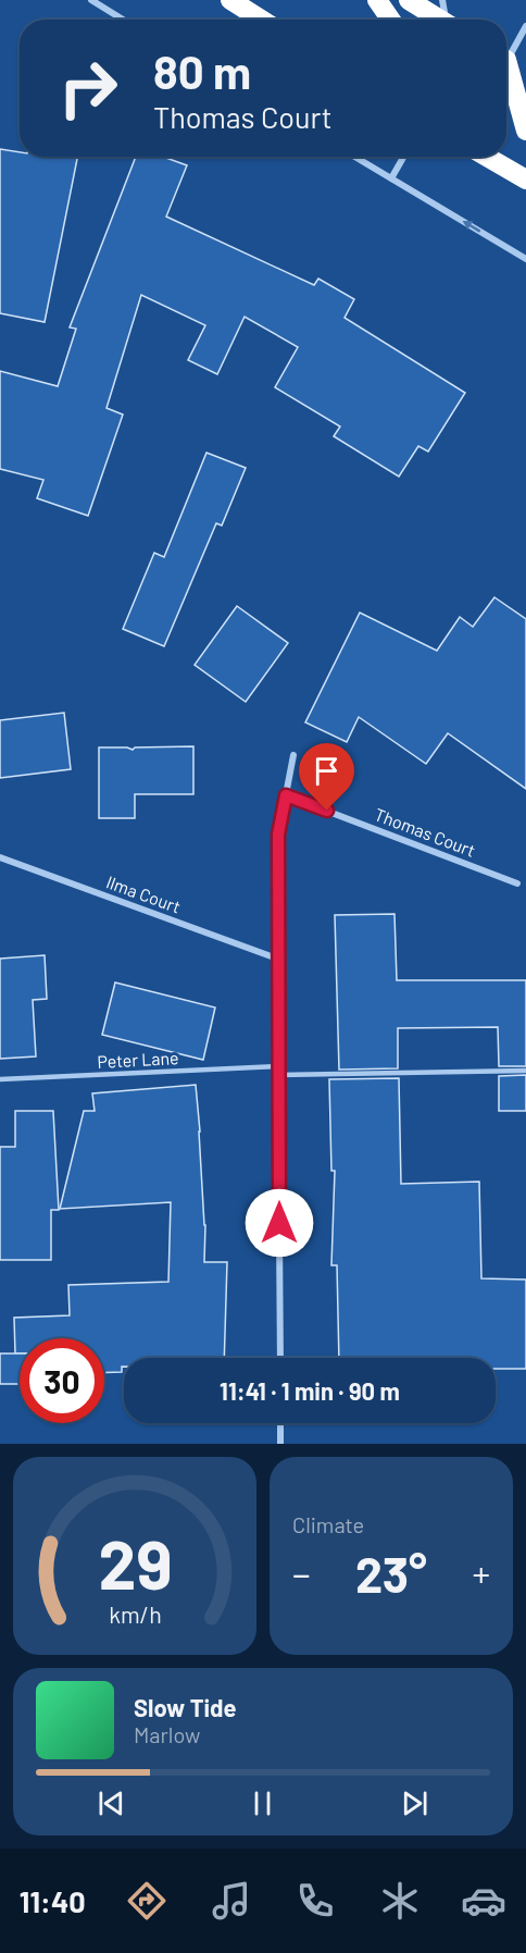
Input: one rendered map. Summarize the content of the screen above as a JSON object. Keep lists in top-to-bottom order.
{
  "streets": {
    "street": ["Thomas Court", "Ilma Court"],
    "lane": ["Peter Lane"]
  },
  "page": {
    "turn": ["80 m", "Thomas Court"],
    "limit": "30",
    "trip": "11:41 · 1 min · 90 m",
    "tile": "Climate",
    "heat": ["−", "23°", "+"],
    "song": ["Slow Tide", "Marlow"],
    "tabs": "11:40",
    "gauge": ["29", "km/h"]
  }
}
